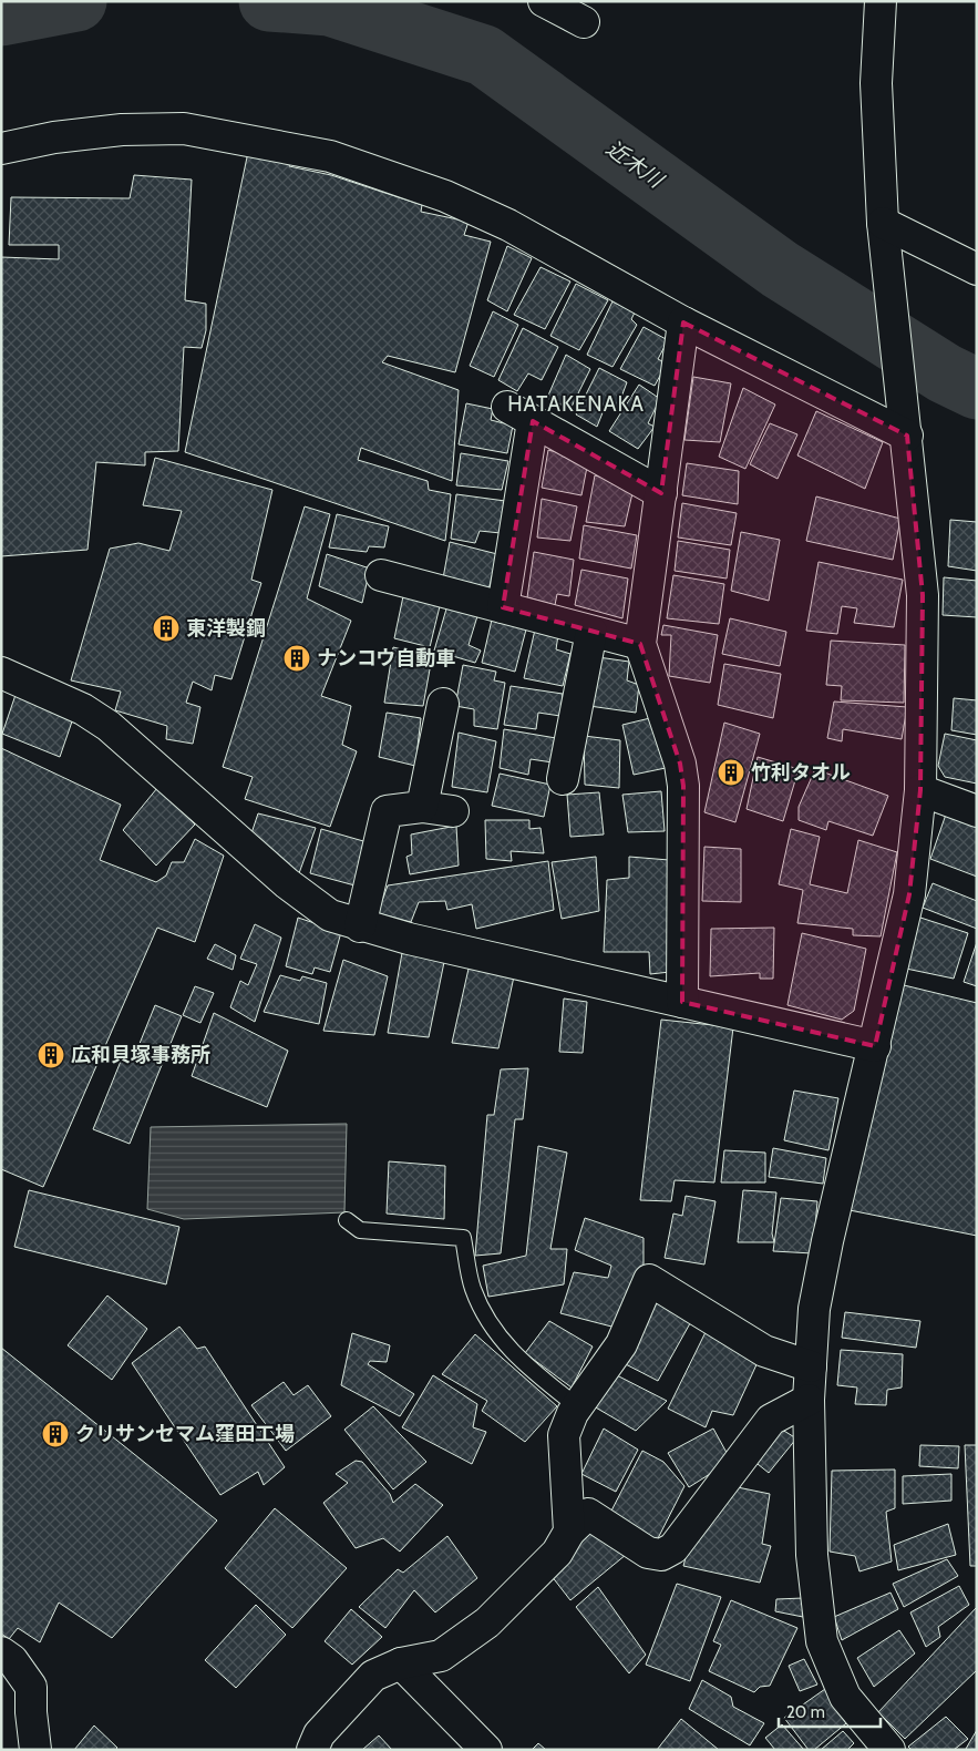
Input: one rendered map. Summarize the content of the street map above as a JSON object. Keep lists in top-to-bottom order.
{
  "districts": ["HATAKENAKA"],
  "water": ["近木川"],
  "places": {
    "building": [
      "東洋製鋼",
      "ナンコウ自動車",
      "竹利タオル",
      "広和貝塚事務所",
      "クリサンセマム窪田工場"
    ]
  },
  "scale_bar": "20 m"
}
